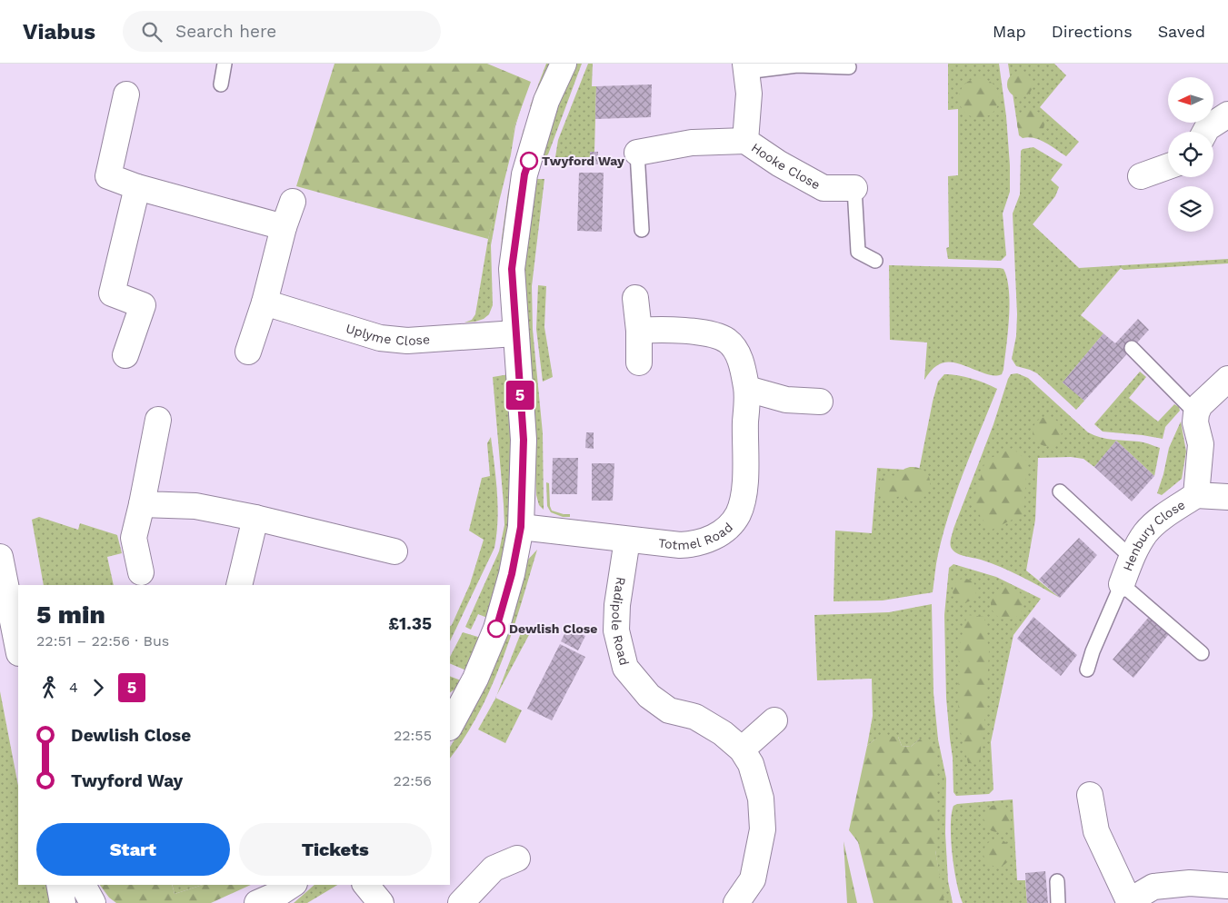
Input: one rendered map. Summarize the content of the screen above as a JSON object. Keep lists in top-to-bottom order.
{
  "streets": {
    "street": [
      "Hooke Close",
      "Uplyme Close",
      "Totmel Road",
      "Henbury Close",
      "Radipole Road"
    ]
  },
  "crossings": [
    ["Totmel Road", "Radipole Road"]
  ],
  "places": ["Twyford Way", "Dewlish Close"],
  "lines": ["bus line 5"],
  "north": "left",
  "page": {
    "header": "Viabus",
    "search": "Search here",
    "nav": ["Map", "Directions", "Saved"],
    "on_map": "5",
    "heading": ["5 min", "22:51 – 22:56 · Bus", "£1.35"],
    "legs": ["4", "5"],
    "list": [
      {
        "name": "Dewlish Close",
        "value": "22:55"
      },
      {
        "name": "Twyford Way",
        "value": "22:56"
      }
    ],
    "buttons": ["Start", "Tickets"]
  }
}
